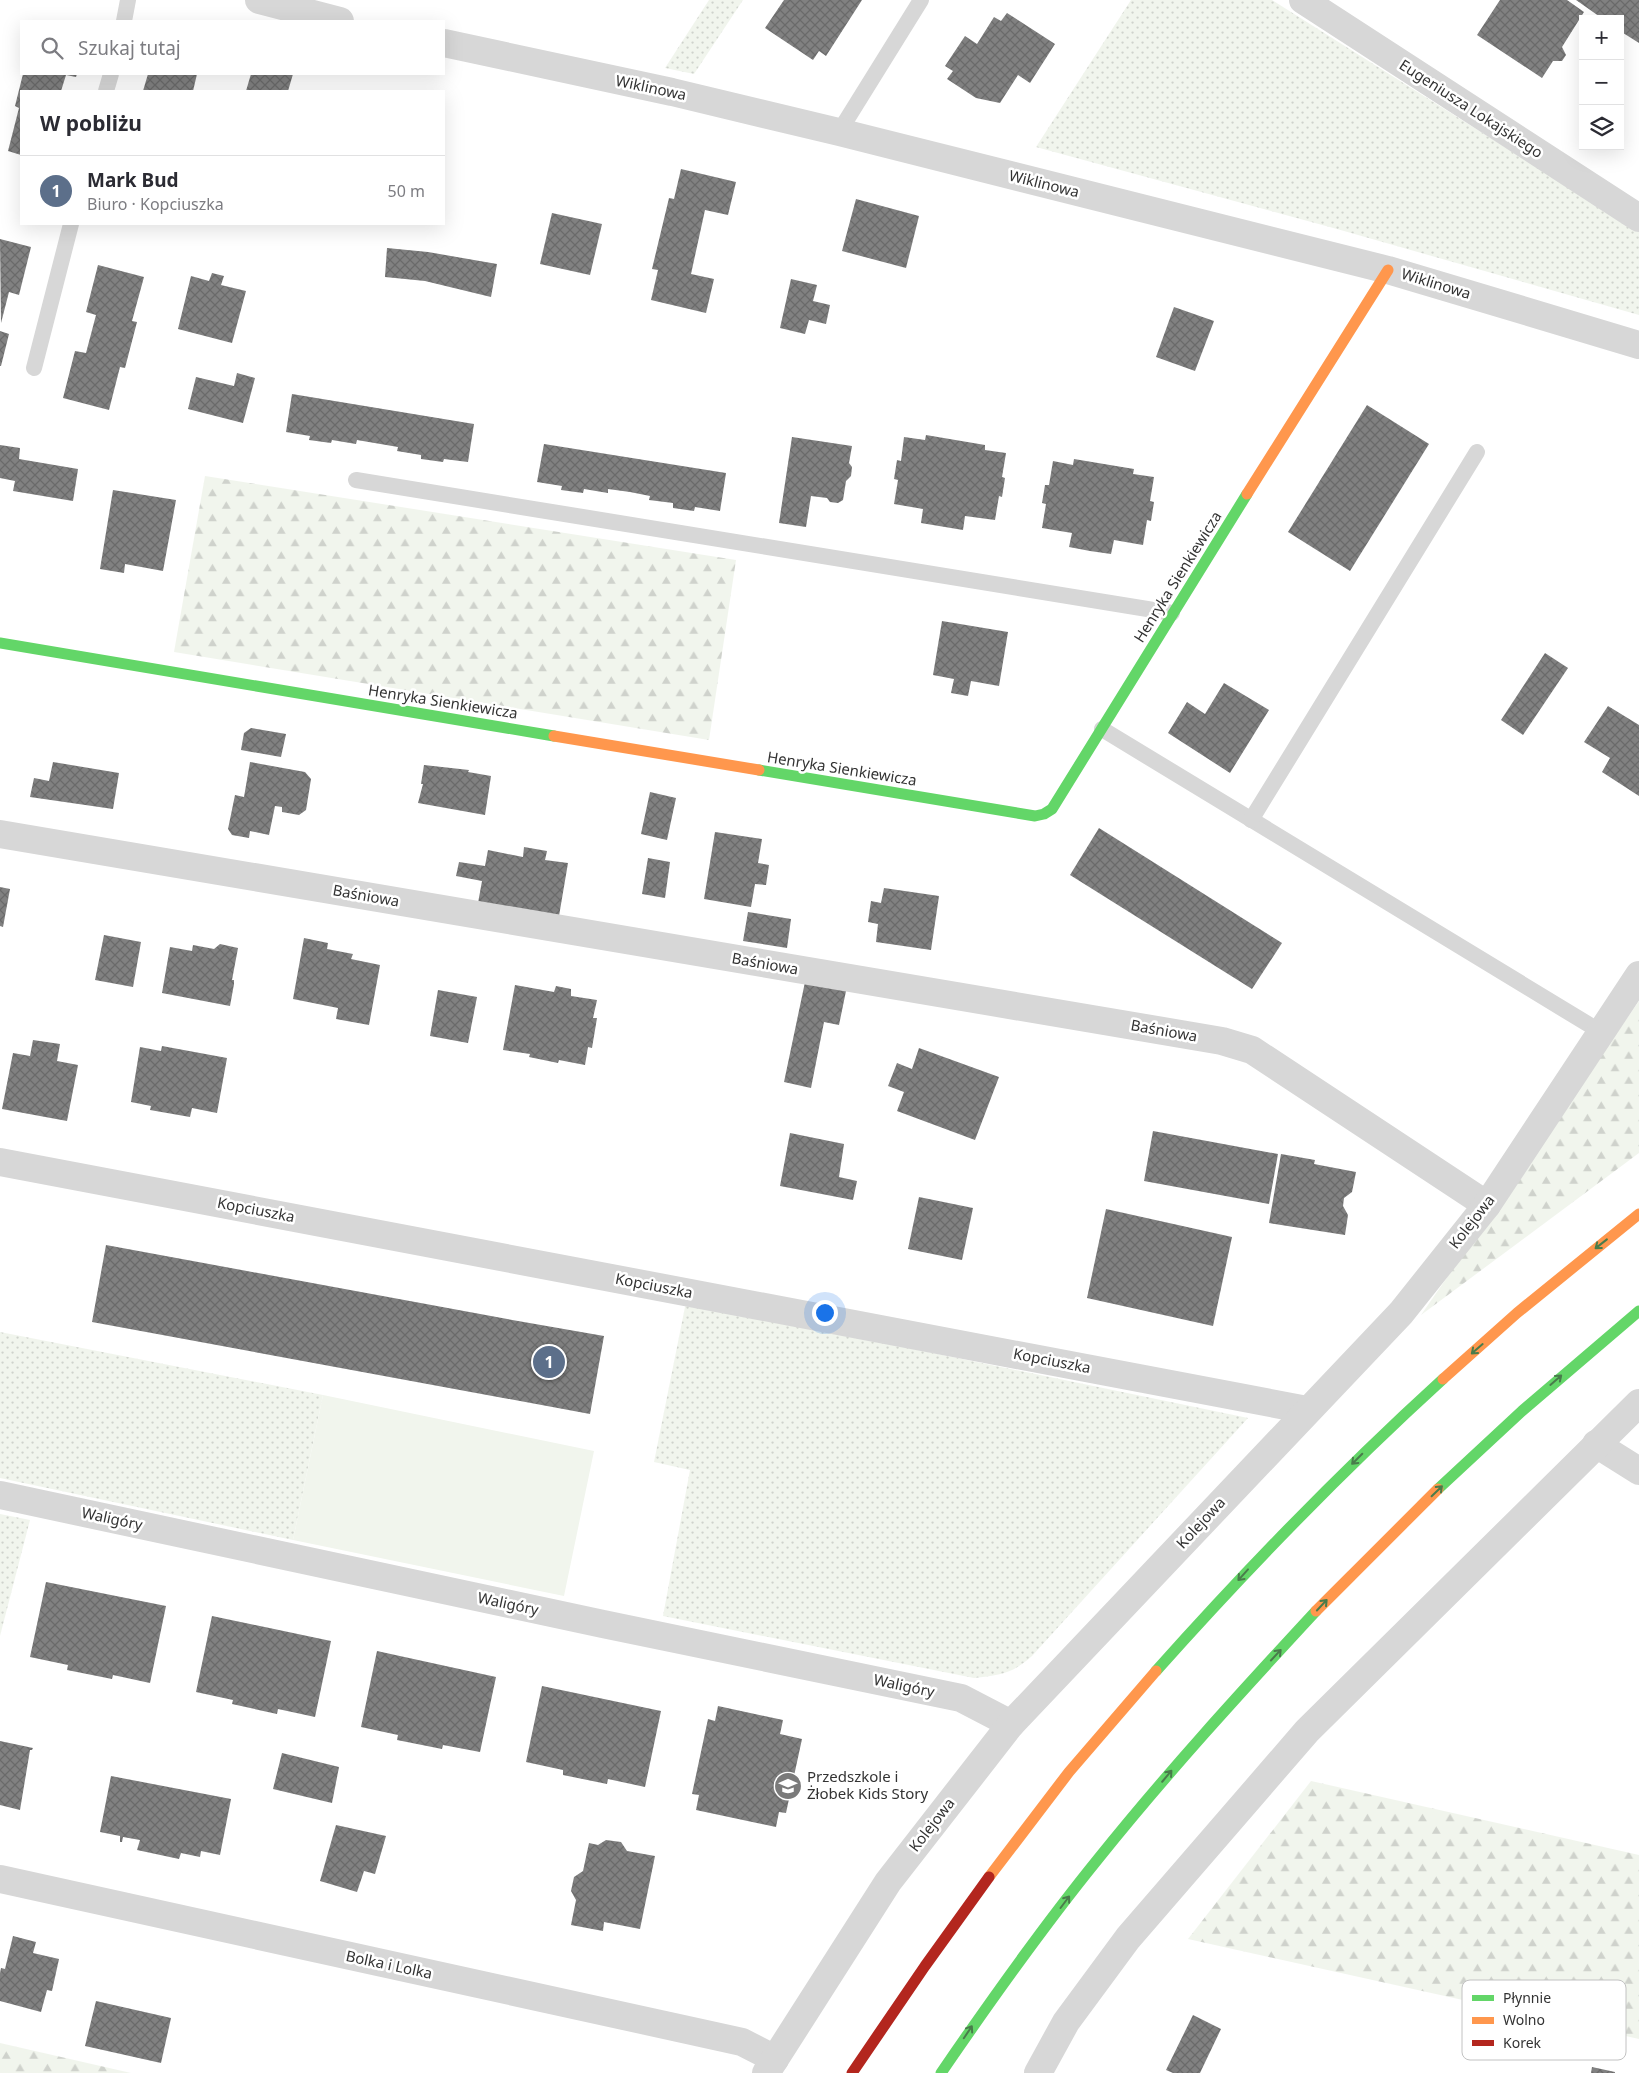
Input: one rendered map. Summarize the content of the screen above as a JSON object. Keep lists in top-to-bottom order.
{
  "streets": {
    "main road": ["Henryka Sienkiewicza"],
    "street": [
      "Wiklinowa",
      "Eugeniusza Lokajskiego",
      "Baśniowa",
      "Kopciuszka",
      "Kolejowa",
      "Waligóry",
      "Bolka i Lolka"
    ]
  },
  "crossings": [
    ["Wiklinowa", "Henryka Sienkiewicza"],
    ["Baśniowa", "Kolejowa"],
    ["Kopciuszka", "Kolejowa"],
    ["Kolejowa", "Waligóry"],
    ["Kolejowa", "Bolka i Lolka"]
  ],
  "places": {
    "school or university": ["Przedszkole i Żłobek Kids Story"]
  },
  "legend": ["Płynnie", "Wolno", "Korek"],
  "page": {
    "map_buttons": ["+", "−"],
    "search": "Szukaj tutaj",
    "heading": "W pobliżu",
    "list": [
      {
        "mark": "1",
        "name": "Mark Bud",
        "note": "Biuro · Kopciuszka",
        "value": "50 m"
      }
    ],
    "pins": "1"
  }
}
